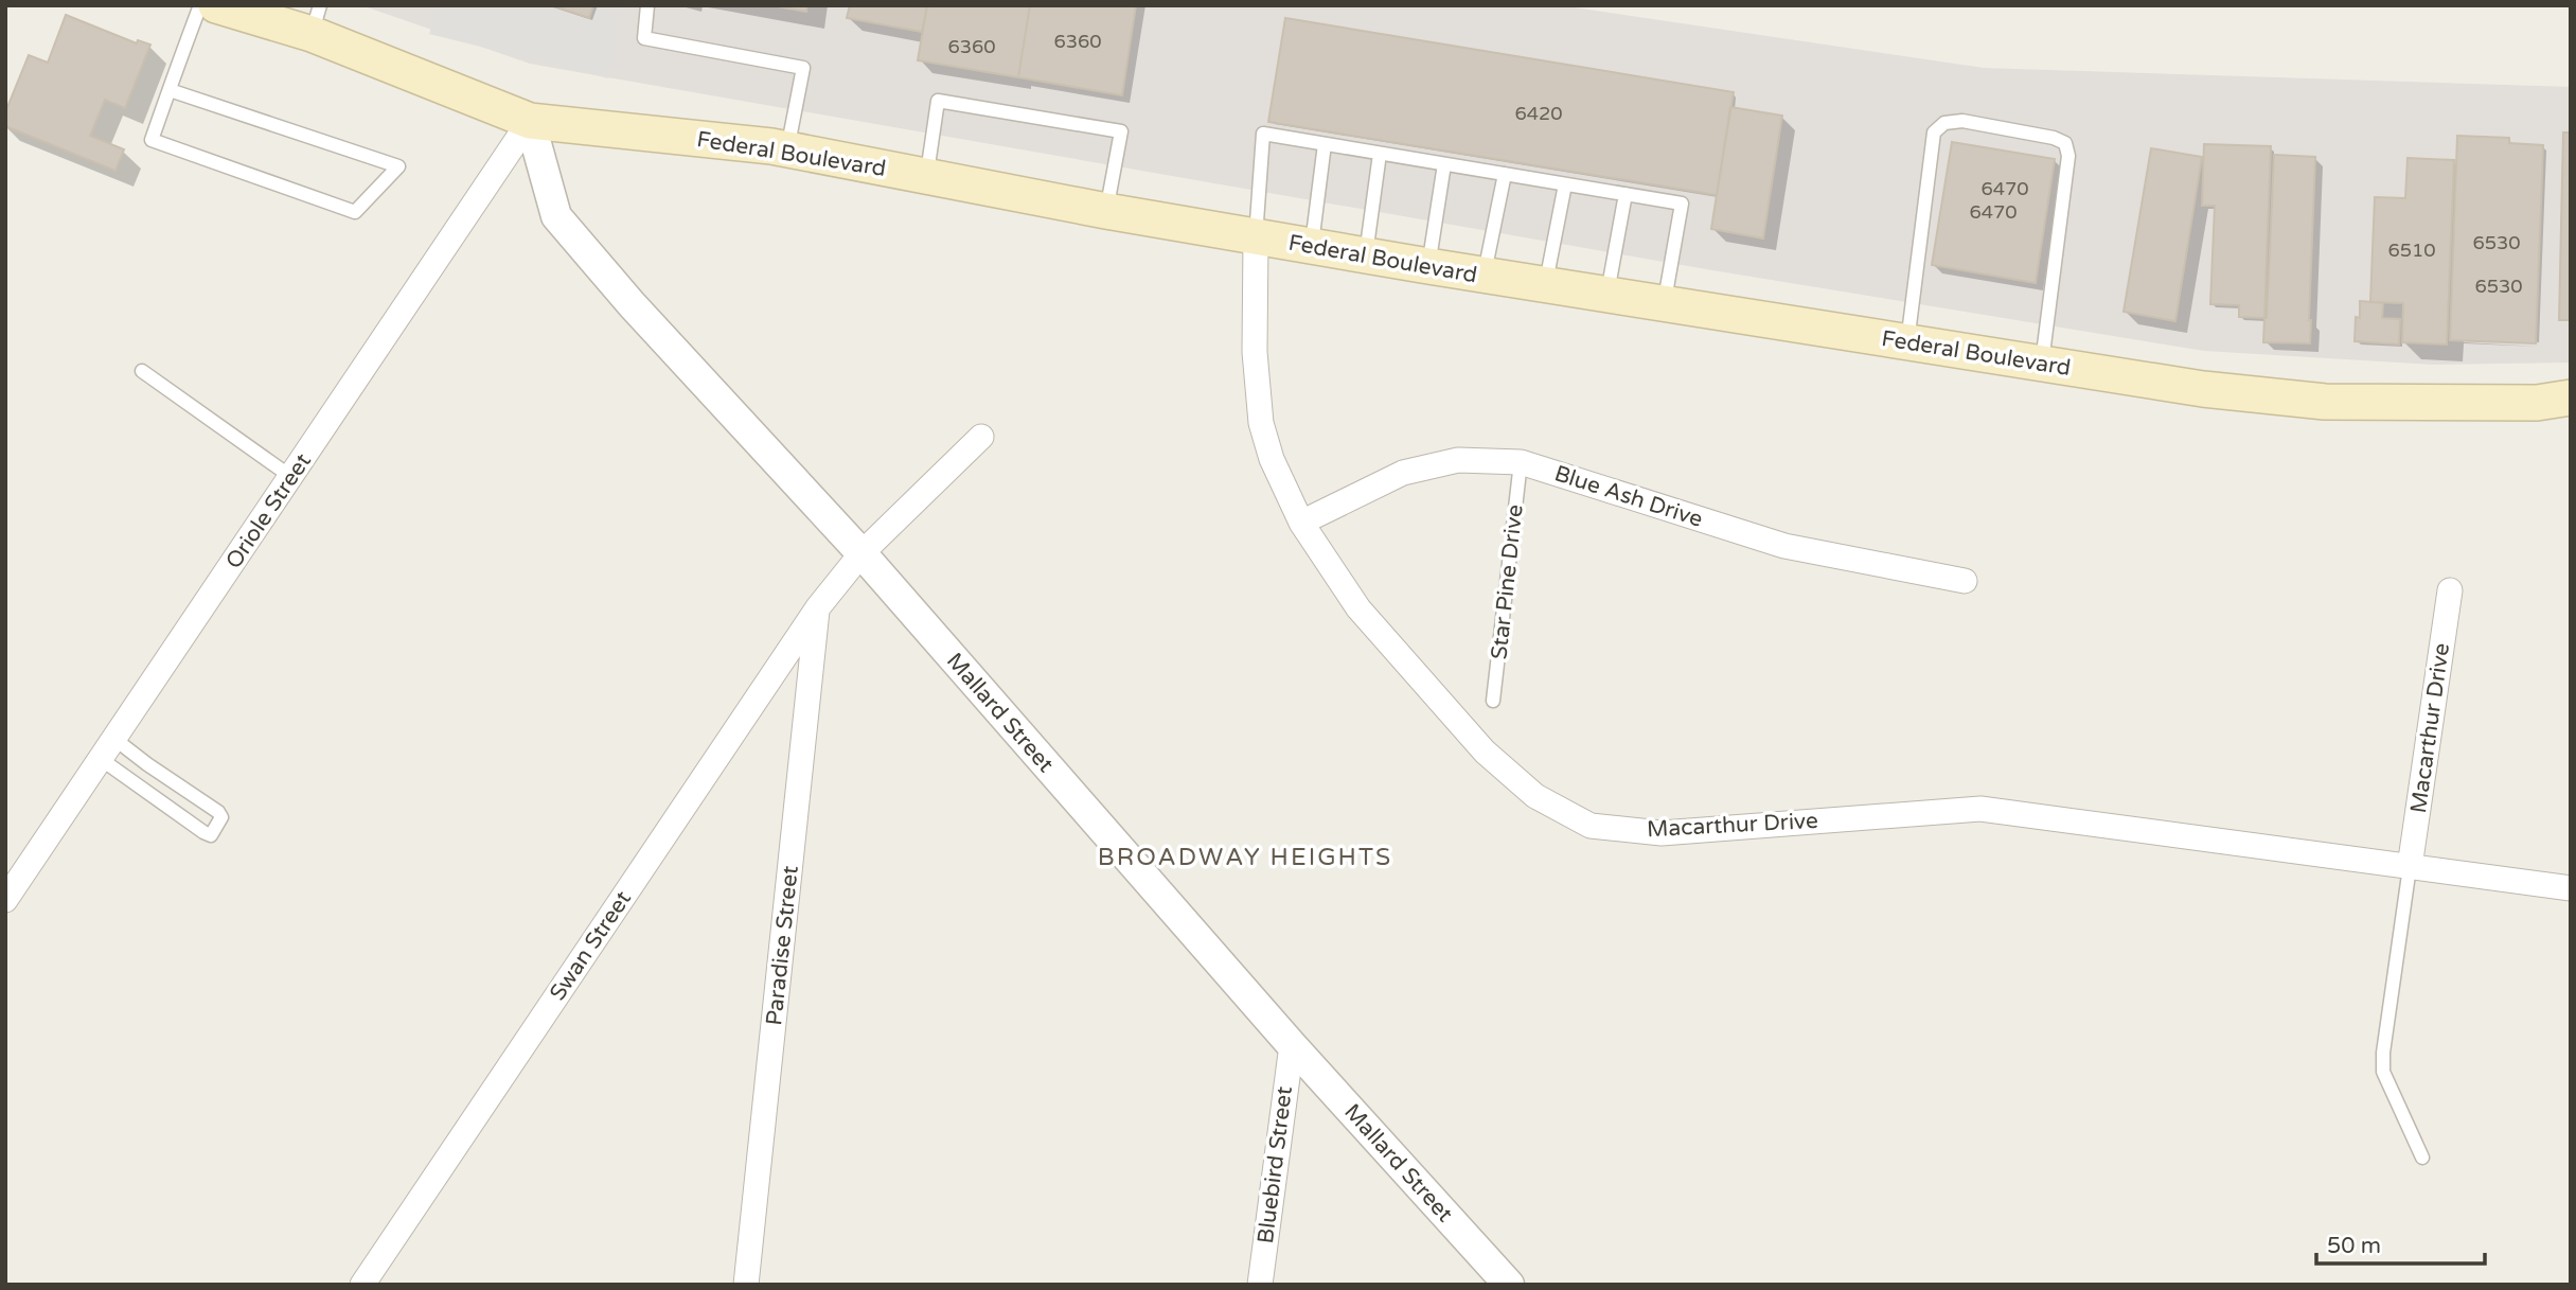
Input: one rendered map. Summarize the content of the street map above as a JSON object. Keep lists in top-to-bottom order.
{
  "streets": {
    "main road": ["Federal Boulevard"],
    "street": [
      "Blue Ash Drive",
      "Oriole Street",
      "Mallard Street",
      "Macarthur Drive",
      "Swan Street",
      "Paradise Street",
      "Bluebird Street"
    ],
    "lane": ["Star Pine Drive"]
  },
  "crossings": [
    ["Federal Boulevard", "Oriole Street"],
    ["Federal Boulevard", "Mallard Street"],
    ["Federal Boulevard", "Macarthur Drive"],
    ["Blue Ash Drive", "Star Pine Drive"],
    ["Blue Ash Drive", "Macarthur Drive"],
    ["Oriole Street", "Mallard Street"],
    ["Mallard Street", "Swan Street"],
    ["Mallard Street", "Bluebird Street"],
    ["Swan Street", "Paradise Street"]
  ],
  "districts": ["BROADWAY HEIGHTS"],
  "house_numbers": [
    "6360",
    "6360",
    "6420",
    "6470",
    "6470",
    "6530",
    "6510",
    "6530"
  ],
  "scale_bar": "50 m"
}
